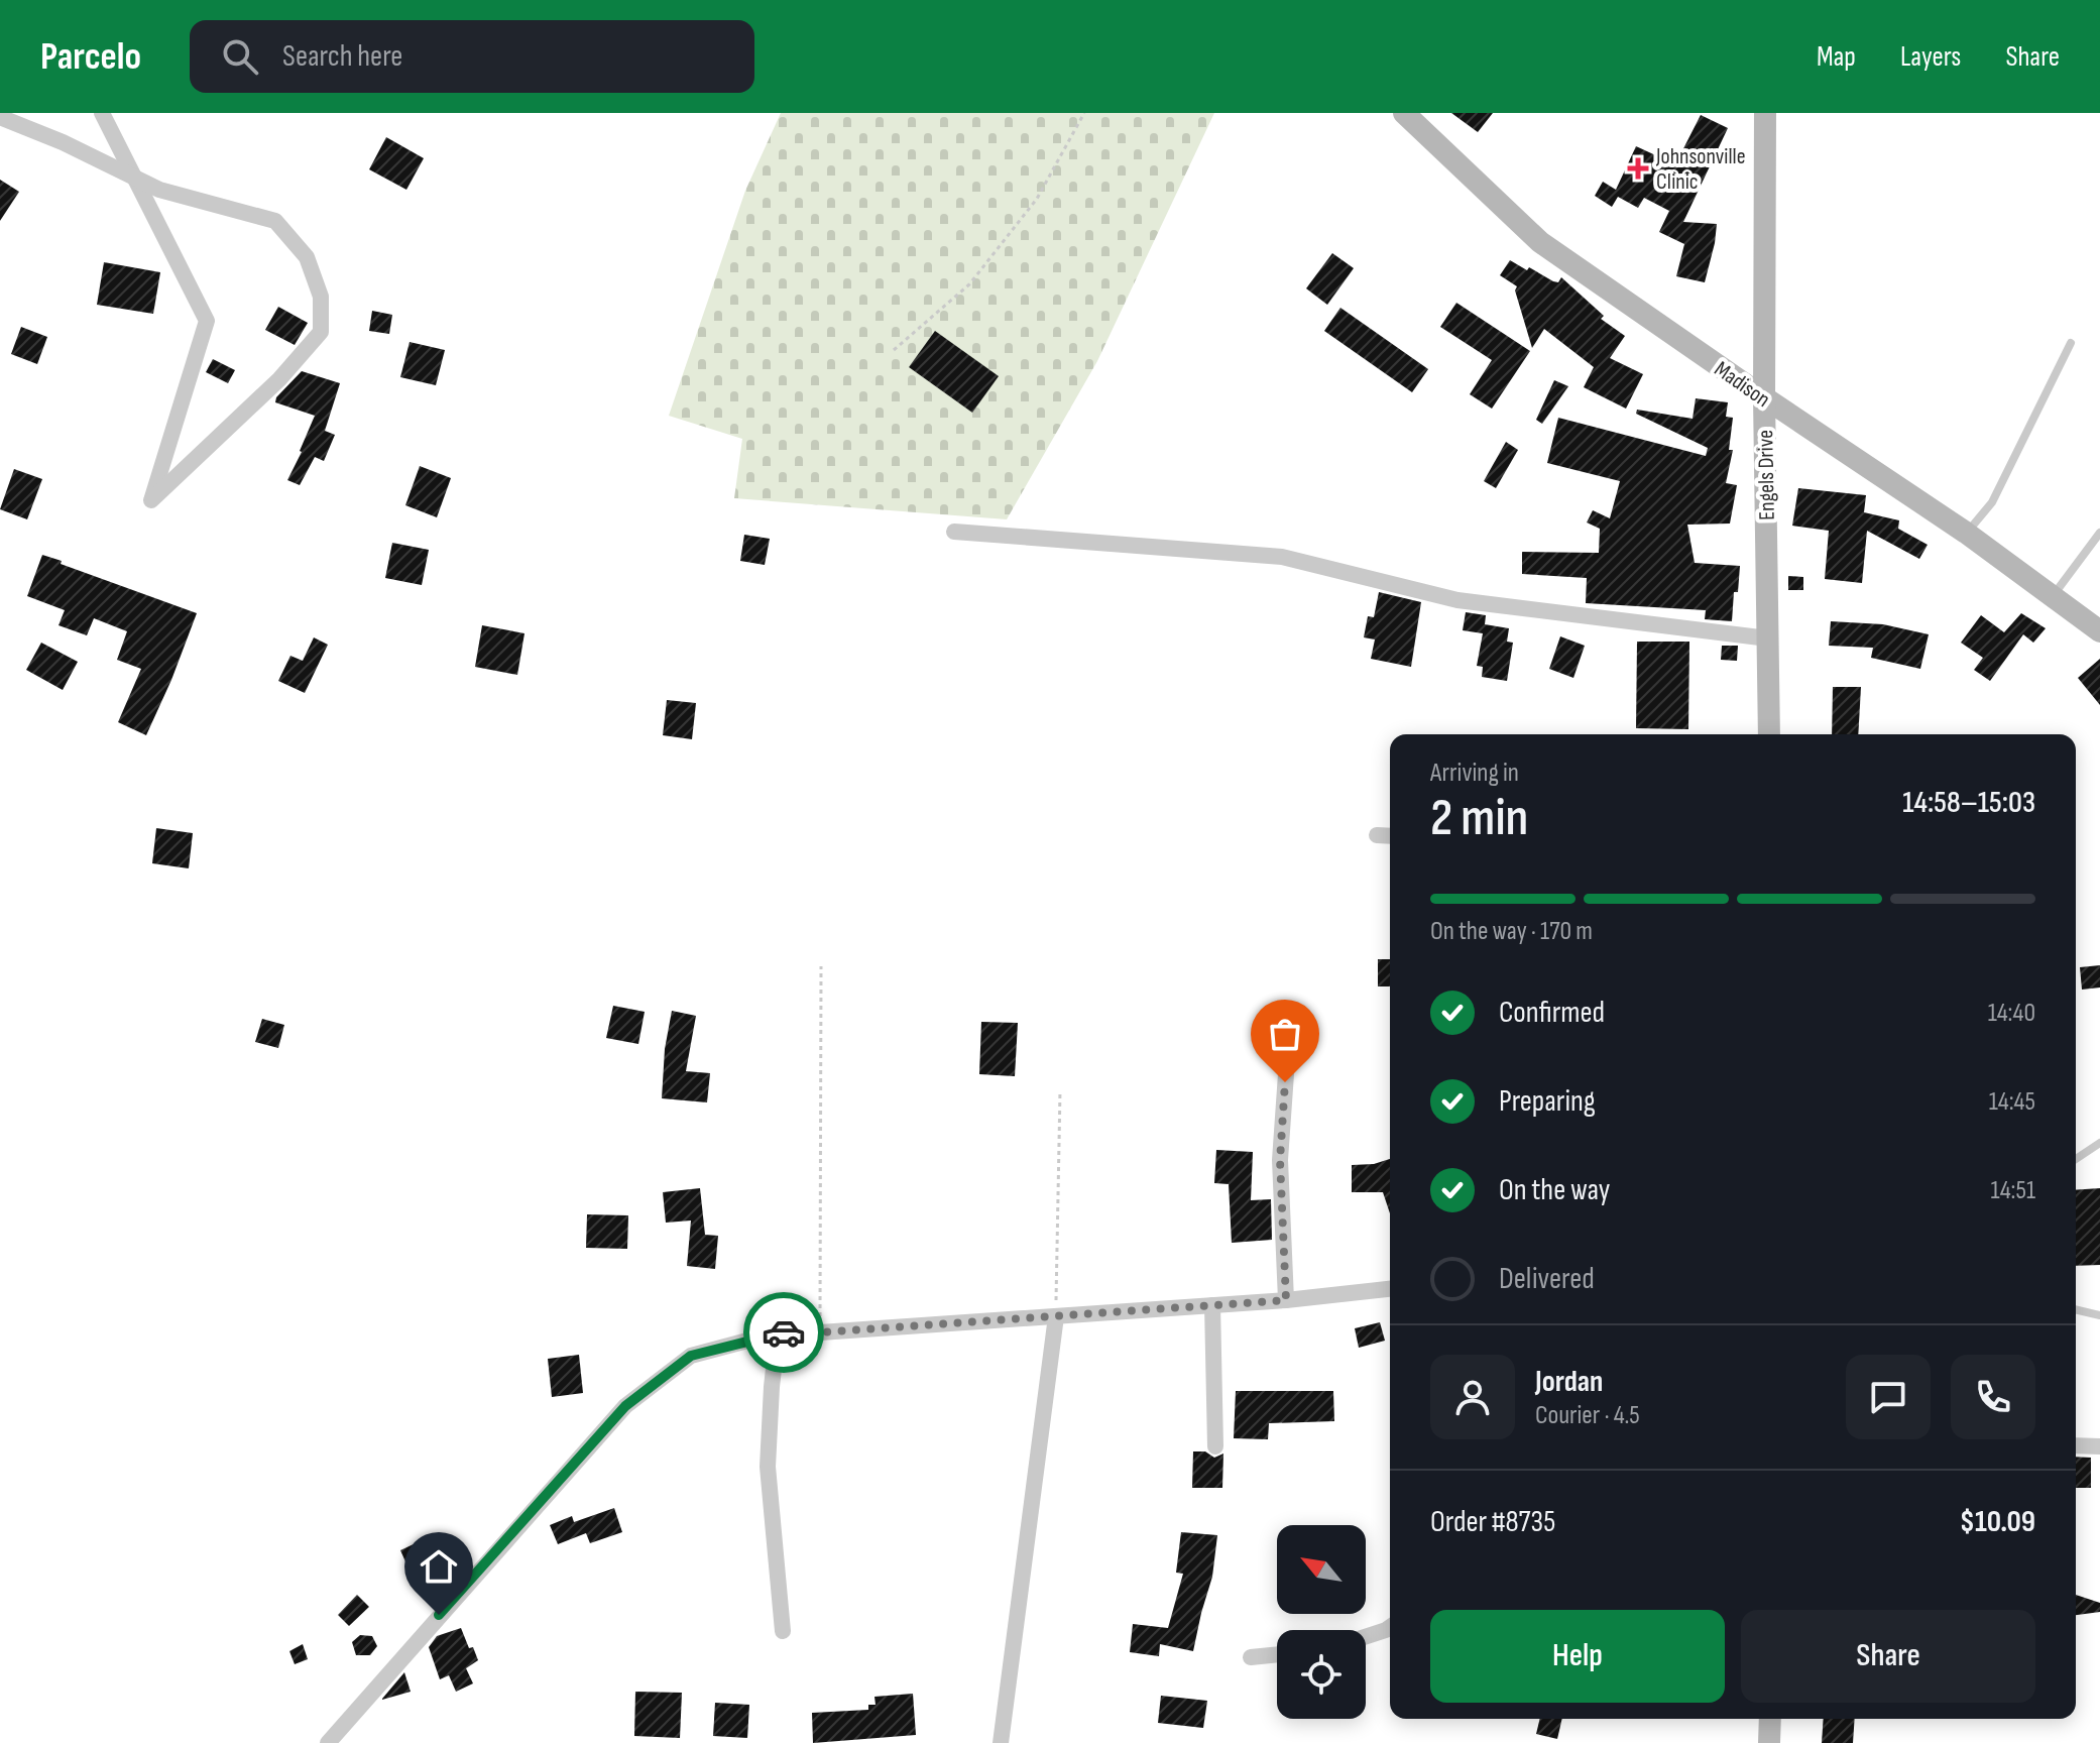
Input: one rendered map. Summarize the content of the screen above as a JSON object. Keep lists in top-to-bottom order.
{
  "streets": {
    "street": ["Madison", "Engels Drive"]
  },
  "crossings": [
    ["Madison", "Engels Drive"]
  ],
  "places": {
    "health": ["Johnsonville Clinic"]
  },
  "north": "top left",
  "page": {
    "header": "Parcelo",
    "search": "Search here",
    "nav": ["Map", "Layers", "Share"],
    "heading": ["2 min", "Arriving in", "14:58–15:03"],
    "panel": [
      "Jordan",
      "Courier · 4.5",
      "Order #8735",
      "$10.09"
    ],
    "bar": "On the way · 170 m",
    "list": [
      ["Confirmed", "14:40"],
      ["Preparing", "14:45"],
      ["On the way", "14:51"],
      "Delivered"
    ],
    "buttons": ["Help", "Share"]
  }
}
